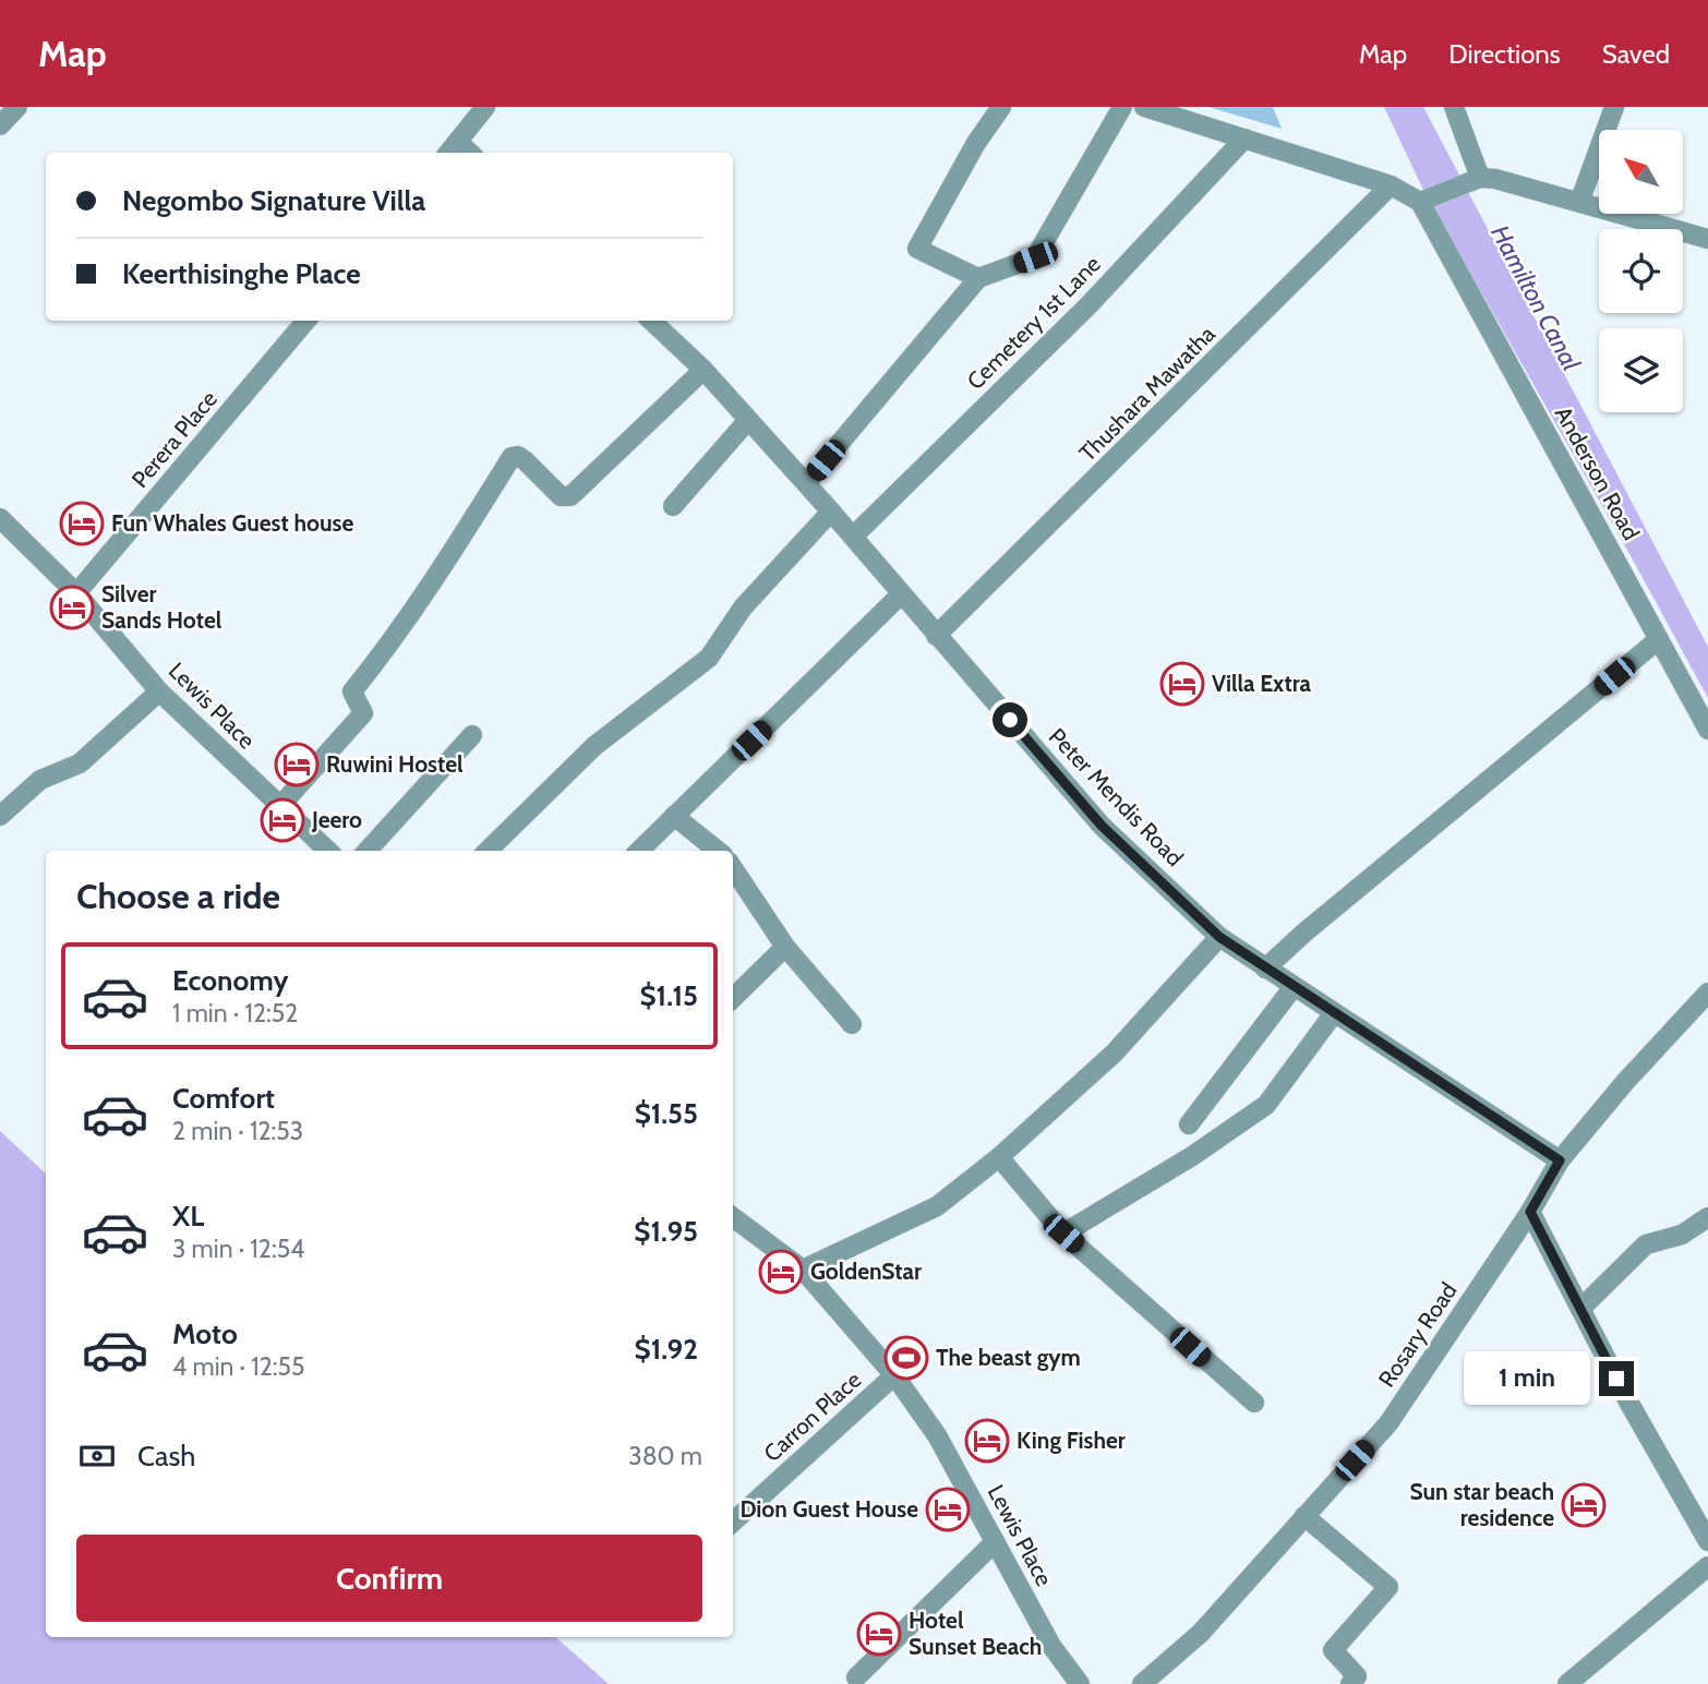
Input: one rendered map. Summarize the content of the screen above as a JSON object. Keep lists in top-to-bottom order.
{
  "streets": {
    "street": [
      "Cemetery 1st Lane",
      "Thushara Mawatha",
      "Perera Place",
      "Anderson Road",
      "Lewis Place",
      "Peter Mendis Road",
      "Rosary Road",
      "Carron Place"
    ]
  },
  "crossings": [
    ["Cemetery 1st Lane", "Peter Mendis Road"],
    ["Thushara Mawatha", "Peter Mendis Road"],
    ["Perera Place", "Lewis Place"],
    ["Lewis Place", "Carron Place"],
    ["Peter Mendis Road", "Rosary Road"]
  ],
  "water": ["Hamilton Canal"],
  "places": {
    "hotel": [
      "Fun Whales Guest house",
      "Silver Sands Hotel",
      "Villa Extra",
      "Ruwini Hostel",
      "Jeero",
      "GoldenStar",
      "King Fisher",
      "Sun star beach residence",
      "Dion Guest House",
      "Hotel Sunset Beach"
    ],
    "sports": ["The beast gym"]
  },
  "north": "top left",
  "page": {
    "header": "Map",
    "nav": ["Map", "Directions", "Saved"],
    "banner": ["Negombo Signature Villa", "Keerthisinghe Place"],
    "heading": "Choose a ride",
    "list": [
      {
        "name": "Economy",
        "note": "1 min · 12:52",
        "value": "$1.15"
      },
      {
        "name": "Comfort",
        "note": "2 min · 12:53",
        "value": "$1.55"
      },
      {
        "name": "XL",
        "note": "3 min · 12:54",
        "value": "$1.95"
      },
      {
        "name": "Moto",
        "note": "4 min · 12:55",
        "value": "$1.92"
      }
    ],
    "bubble": "1 min",
    "pay": ["Cash", "380 m"],
    "buttons": "Confirm"
  }
}
